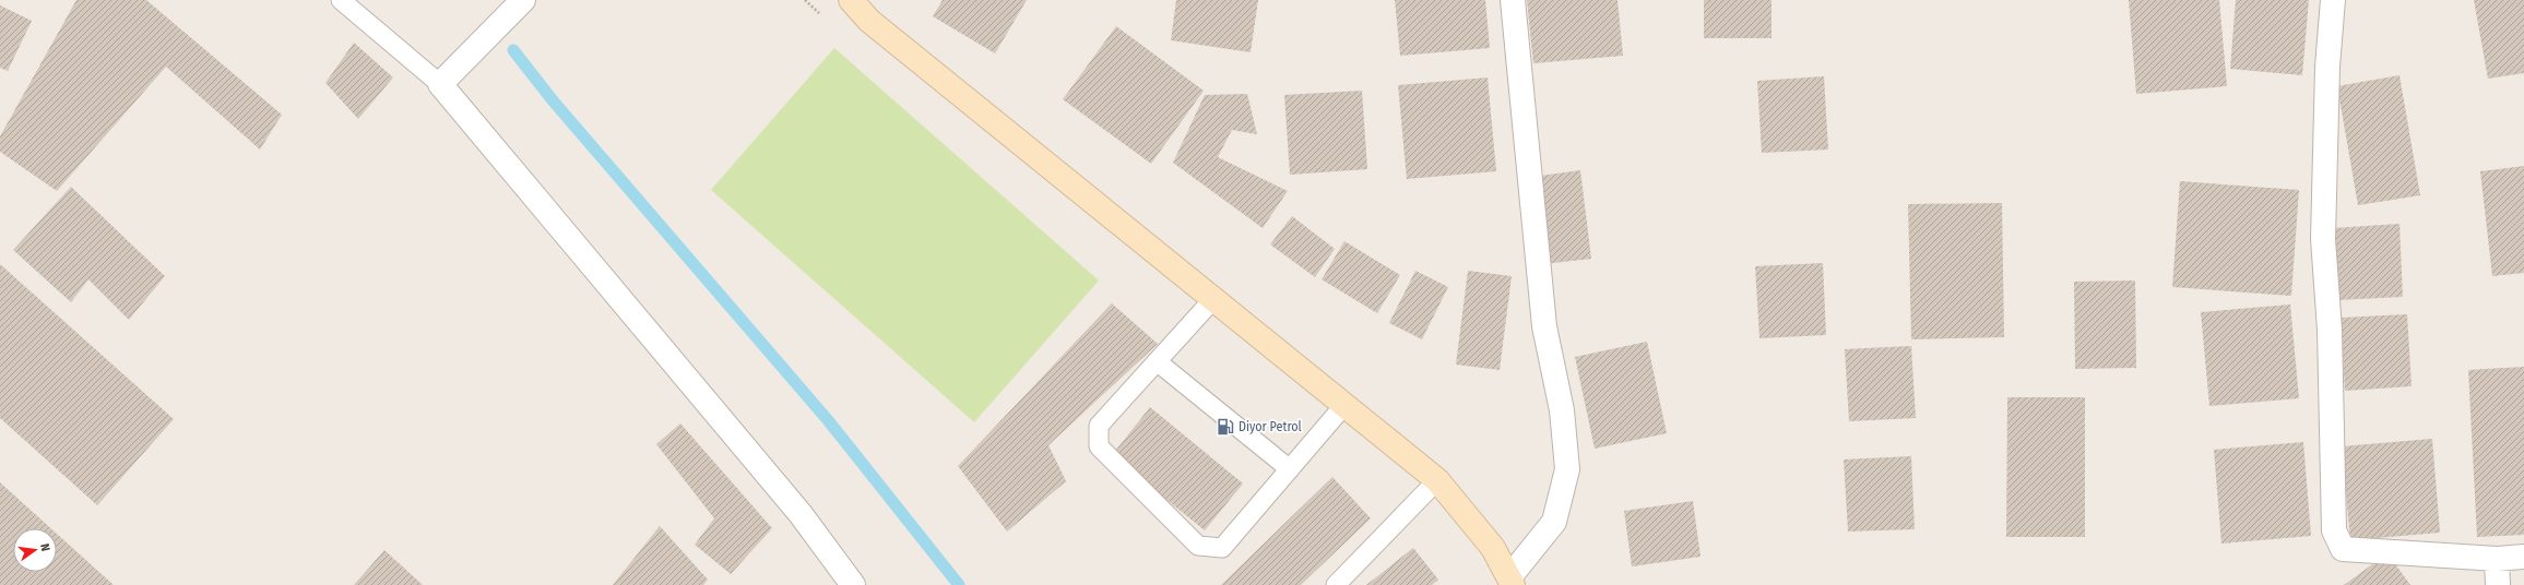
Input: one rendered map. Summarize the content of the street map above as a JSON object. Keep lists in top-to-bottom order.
{
  "places": {
    "fuel station": ["Diyor Petrol"]
  },
  "north": "right"
}
